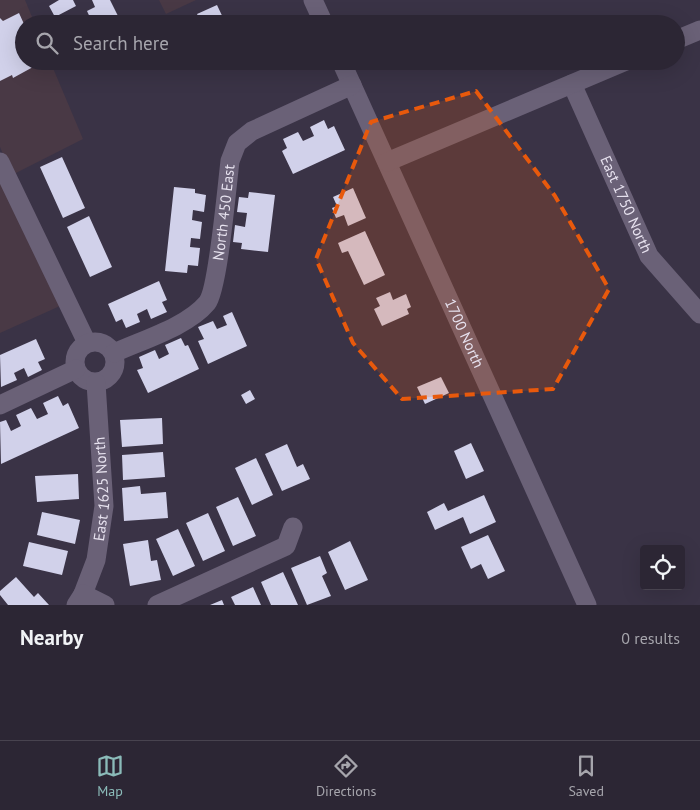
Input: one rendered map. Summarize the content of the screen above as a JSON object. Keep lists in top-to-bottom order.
{
  "streets": {
    "street": [
      "East 1750 North",
      "North 450 East",
      "1700 North",
      "East 1625 North"
    ]
  },
  "crossings": [
    ["North 450 East", "1700 North"],
    ["North 450 East", "East 1625 North"]
  ],
  "page": {
    "search": "Search here",
    "heading": ["Nearby", "0 results"],
    "nav": ["Map", "Directions", "Saved"]
  }
}
